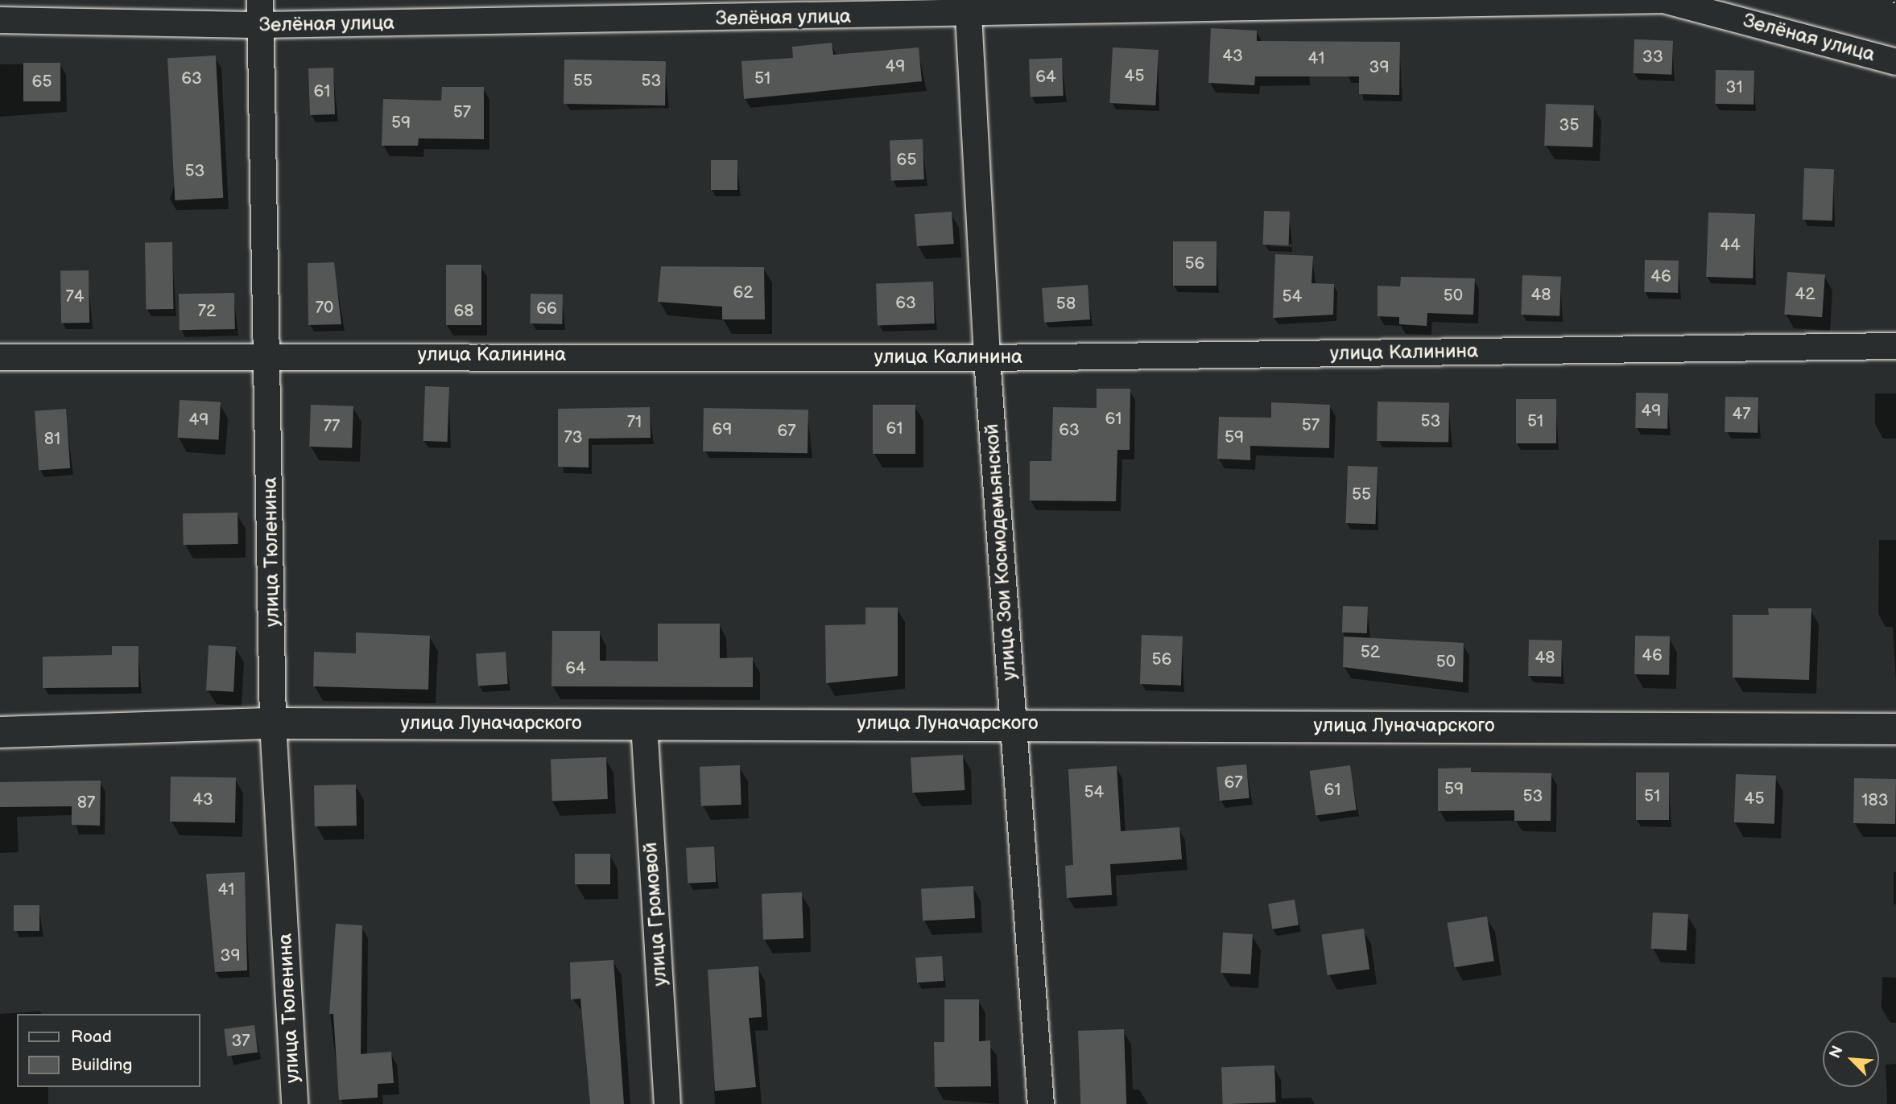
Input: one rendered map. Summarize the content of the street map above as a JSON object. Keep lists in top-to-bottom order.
{
  "streets": {
    "main road": ["улица Луначарского"],
    "street": [
      "Зелёная улица",
      "улица Калинина",
      "улица Тюленина",
      "улица Зои Космодемьянской",
      "улица Громовой"
    ]
  },
  "crossings": [
    ["Зелёная улица", "улица Тюленина"],
    ["Зелёная улица", "улица Зои Космодемьянской"],
    ["улица Калинина", "улица Тюленина"],
    ["улица Калинина", "улица Зои Космодемьянской"],
    ["улица Тюленина", "улица Луначарского"],
    ["улица Зои Космодемьянской", "улица Луначарского"],
    ["улица Луначарского", "улица Громовой"]
  ],
  "house_numbers": [
    "43",
    "33",
    "41",
    "49",
    "39",
    "45",
    "64",
    "63",
    "51",
    "55",
    "53",
    "65",
    "31",
    "61",
    "57",
    "59",
    "35",
    "65",
    "53",
    "44",
    "56",
    "46",
    "62",
    "42",
    "48",
    "50",
    "74",
    "54",
    "63",
    "58",
    "70",
    "66",
    "72",
    "68",
    "49",
    "47",
    "61",
    "49",
    "53",
    "51",
    "71",
    "57",
    "77",
    "61",
    "69",
    "63",
    "67",
    "73",
    "59",
    "81",
    "55",
    "52",
    "46",
    "48",
    "56",
    "50",
    "64",
    "67",
    "59",
    "61",
    "54",
    "53",
    "51",
    "45",
    "43",
    "183",
    "87",
    "41",
    "39",
    "37"
  ],
  "legend": ["Road", "Building"],
  "north": "top left"
}
